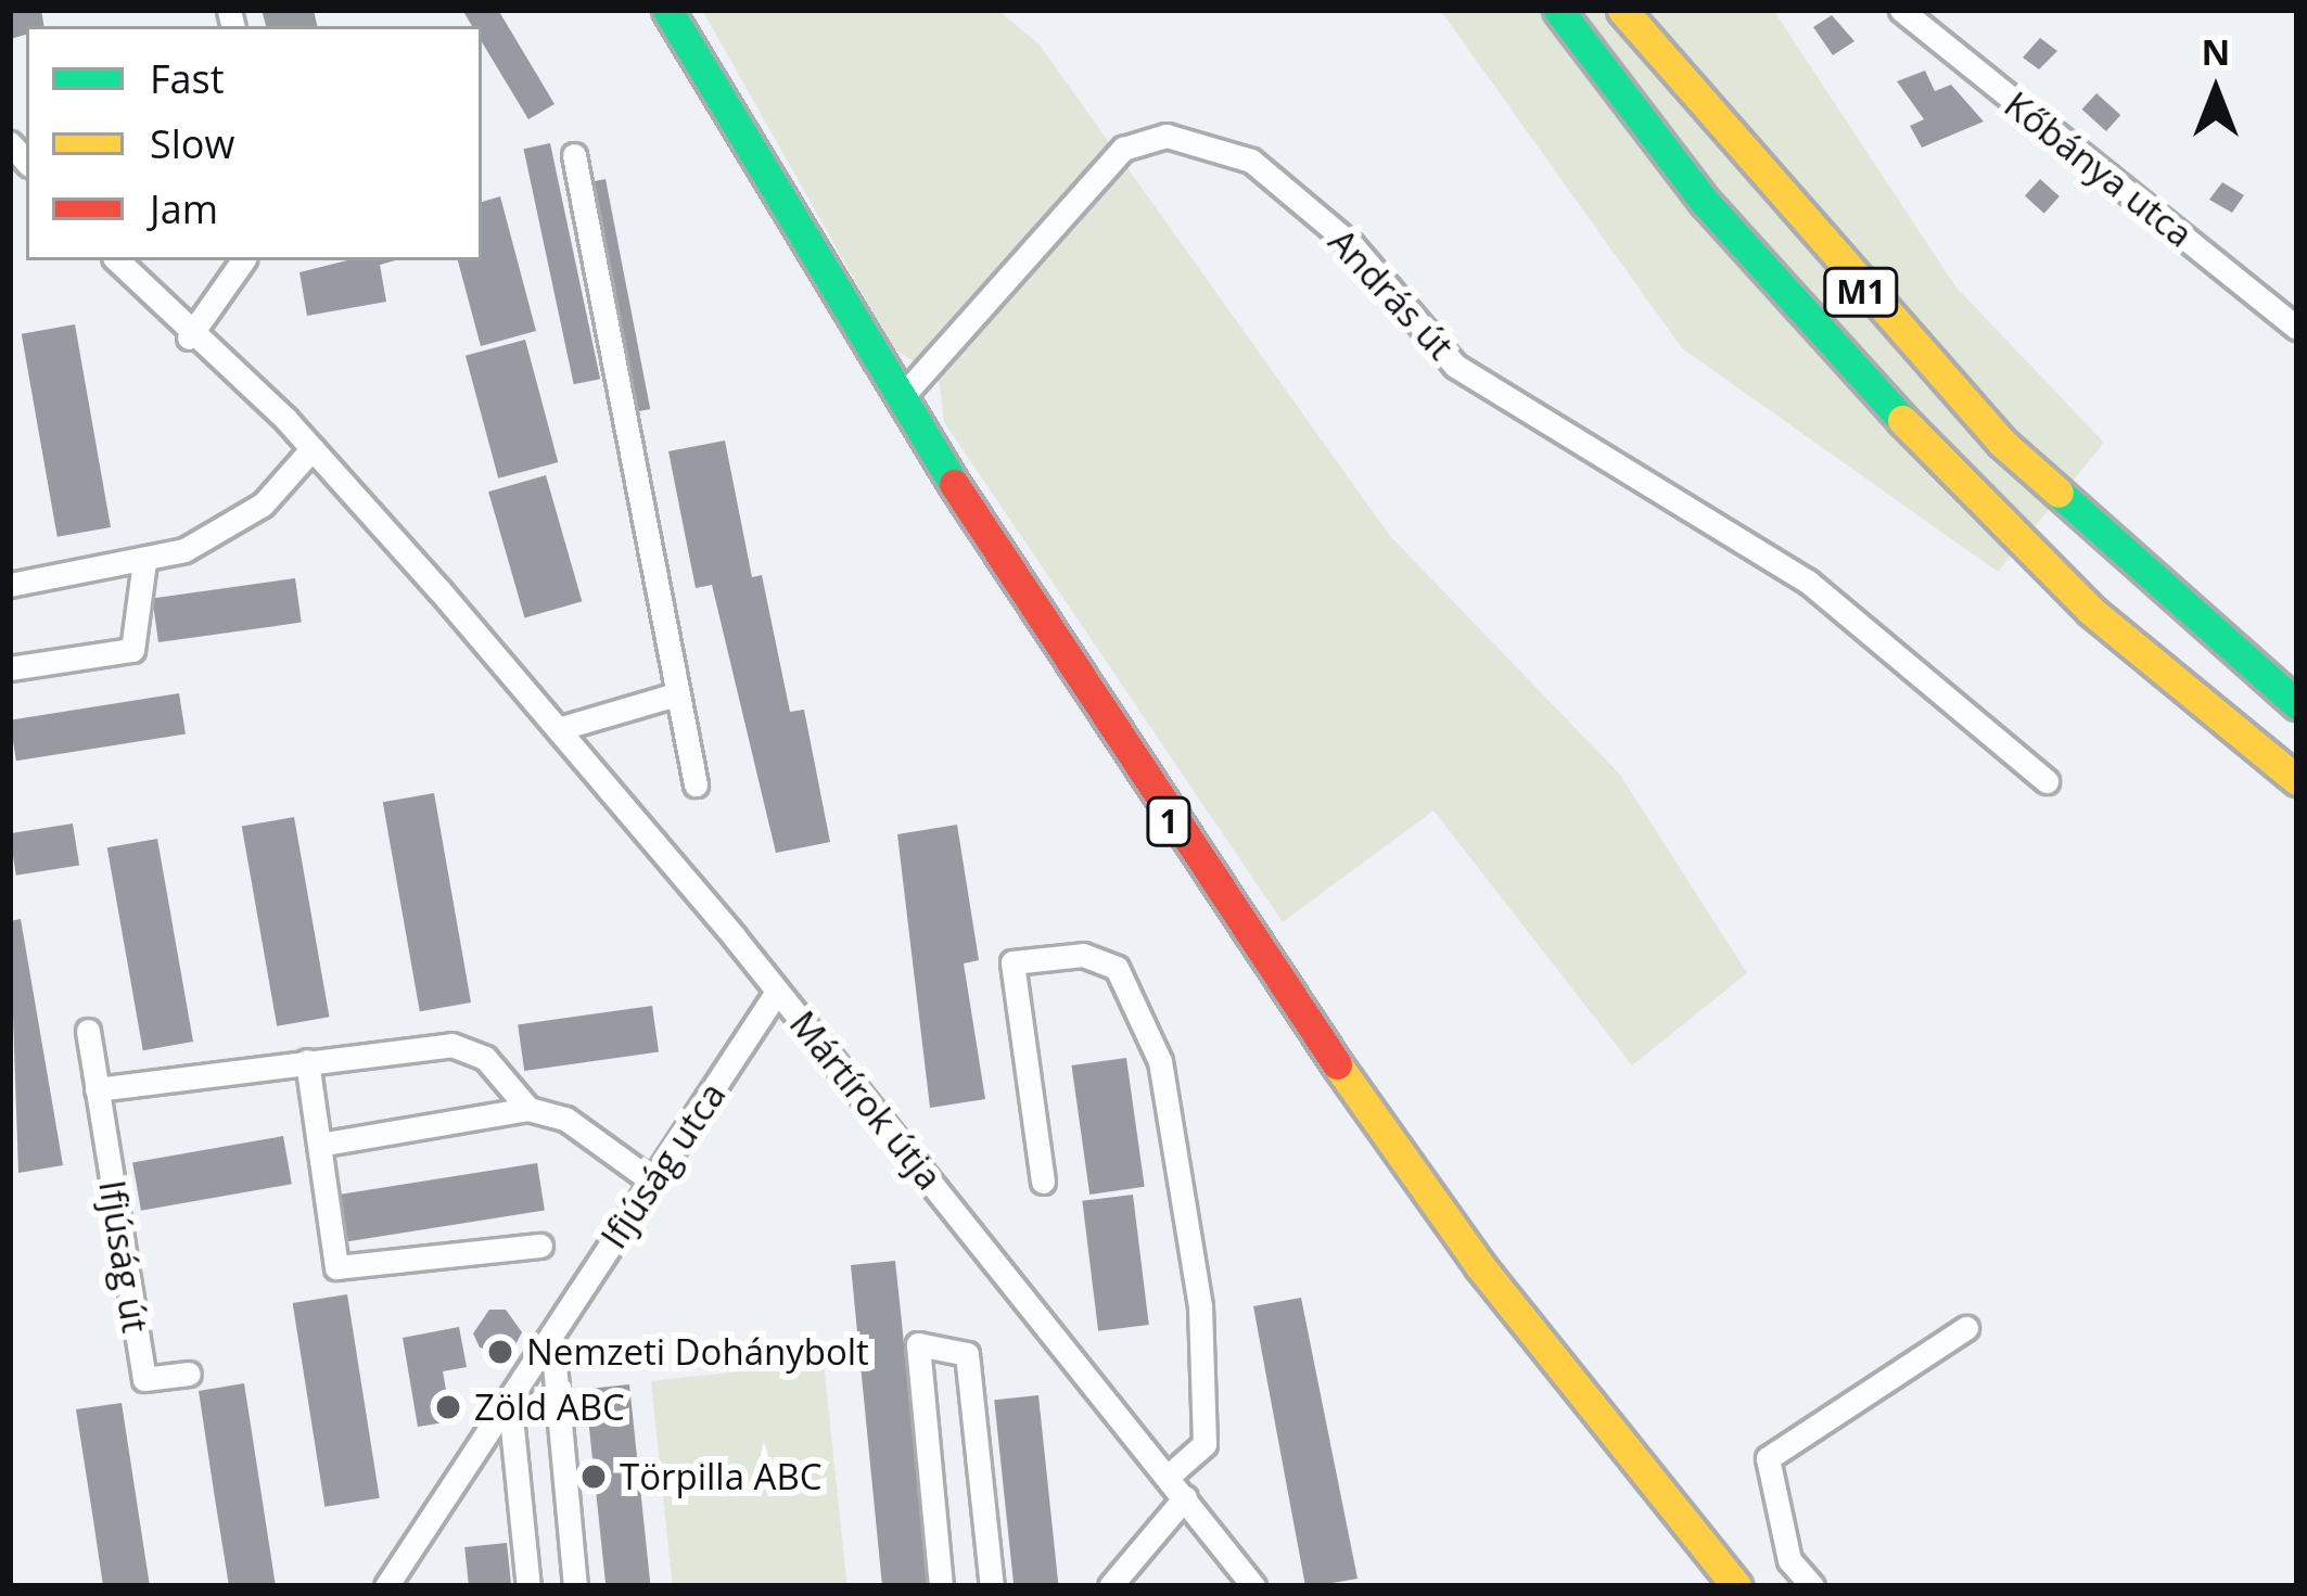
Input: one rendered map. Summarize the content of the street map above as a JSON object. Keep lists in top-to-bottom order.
{
  "streets": {
    "main road": ["M1", "1"],
    "street": [
      "Kőbánya utca",
      "András út",
      "Mártírok útja",
      "Ifjúság utca",
      "Ifjúság út"
    ]
  },
  "crossings": [
    ["András út", "1"],
    ["Mártírok útja", "Ifjúság utca"]
  ],
  "places": ["Nemzeti Dohánybolt", "Zöld ABC", "Törpilla ABC"],
  "legend": ["Fast", "Slow", "Jam"],
  "north": "top"
}
